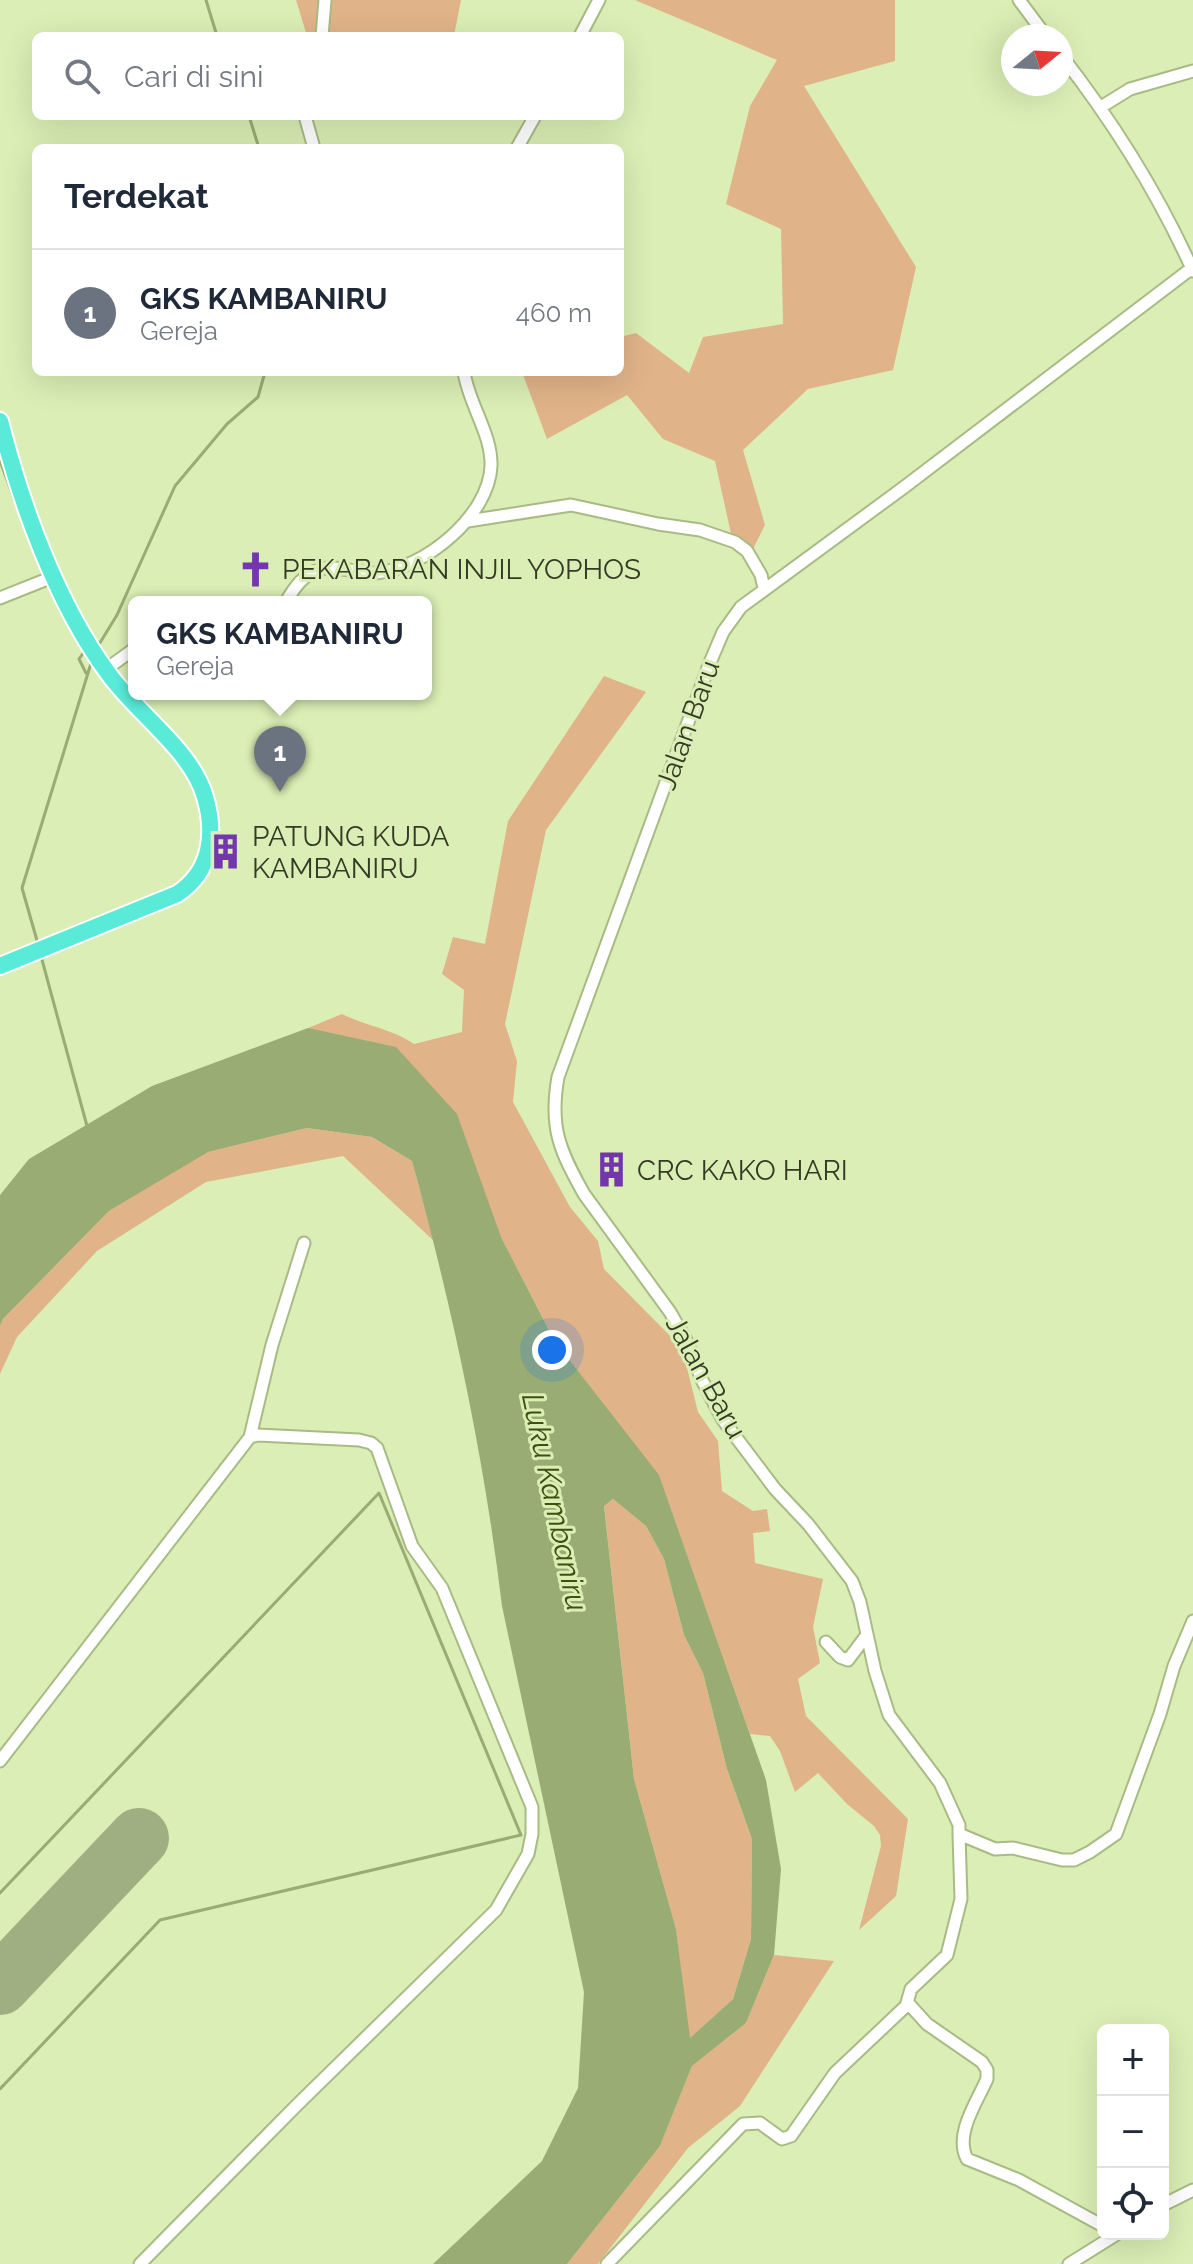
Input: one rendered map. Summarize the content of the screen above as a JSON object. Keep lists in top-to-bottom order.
{
  "streets": {
    "street": ["Jalan Baru"]
  },
  "water": ["Luku Kambaniru"],
  "places": {
    "church": ["PEKABARAN INJIL YOPHOS"],
    "building": ["PATUNG KUDA KAMBANIRU", "CRC KAKO HARI"]
  },
  "north": "right",
  "page": {
    "search": "Cari di sini",
    "heading": "Terdekat",
    "list": [
      {
        "mark": "1",
        "name": "GKS KAMBANIRU",
        "note": "Gereja",
        "value": "460 m"
      }
    ],
    "popup": ["GKS KAMBANIRU", "Gereja"],
    "pins": "1",
    "map_buttons": ["+", "−"]
  }
}
